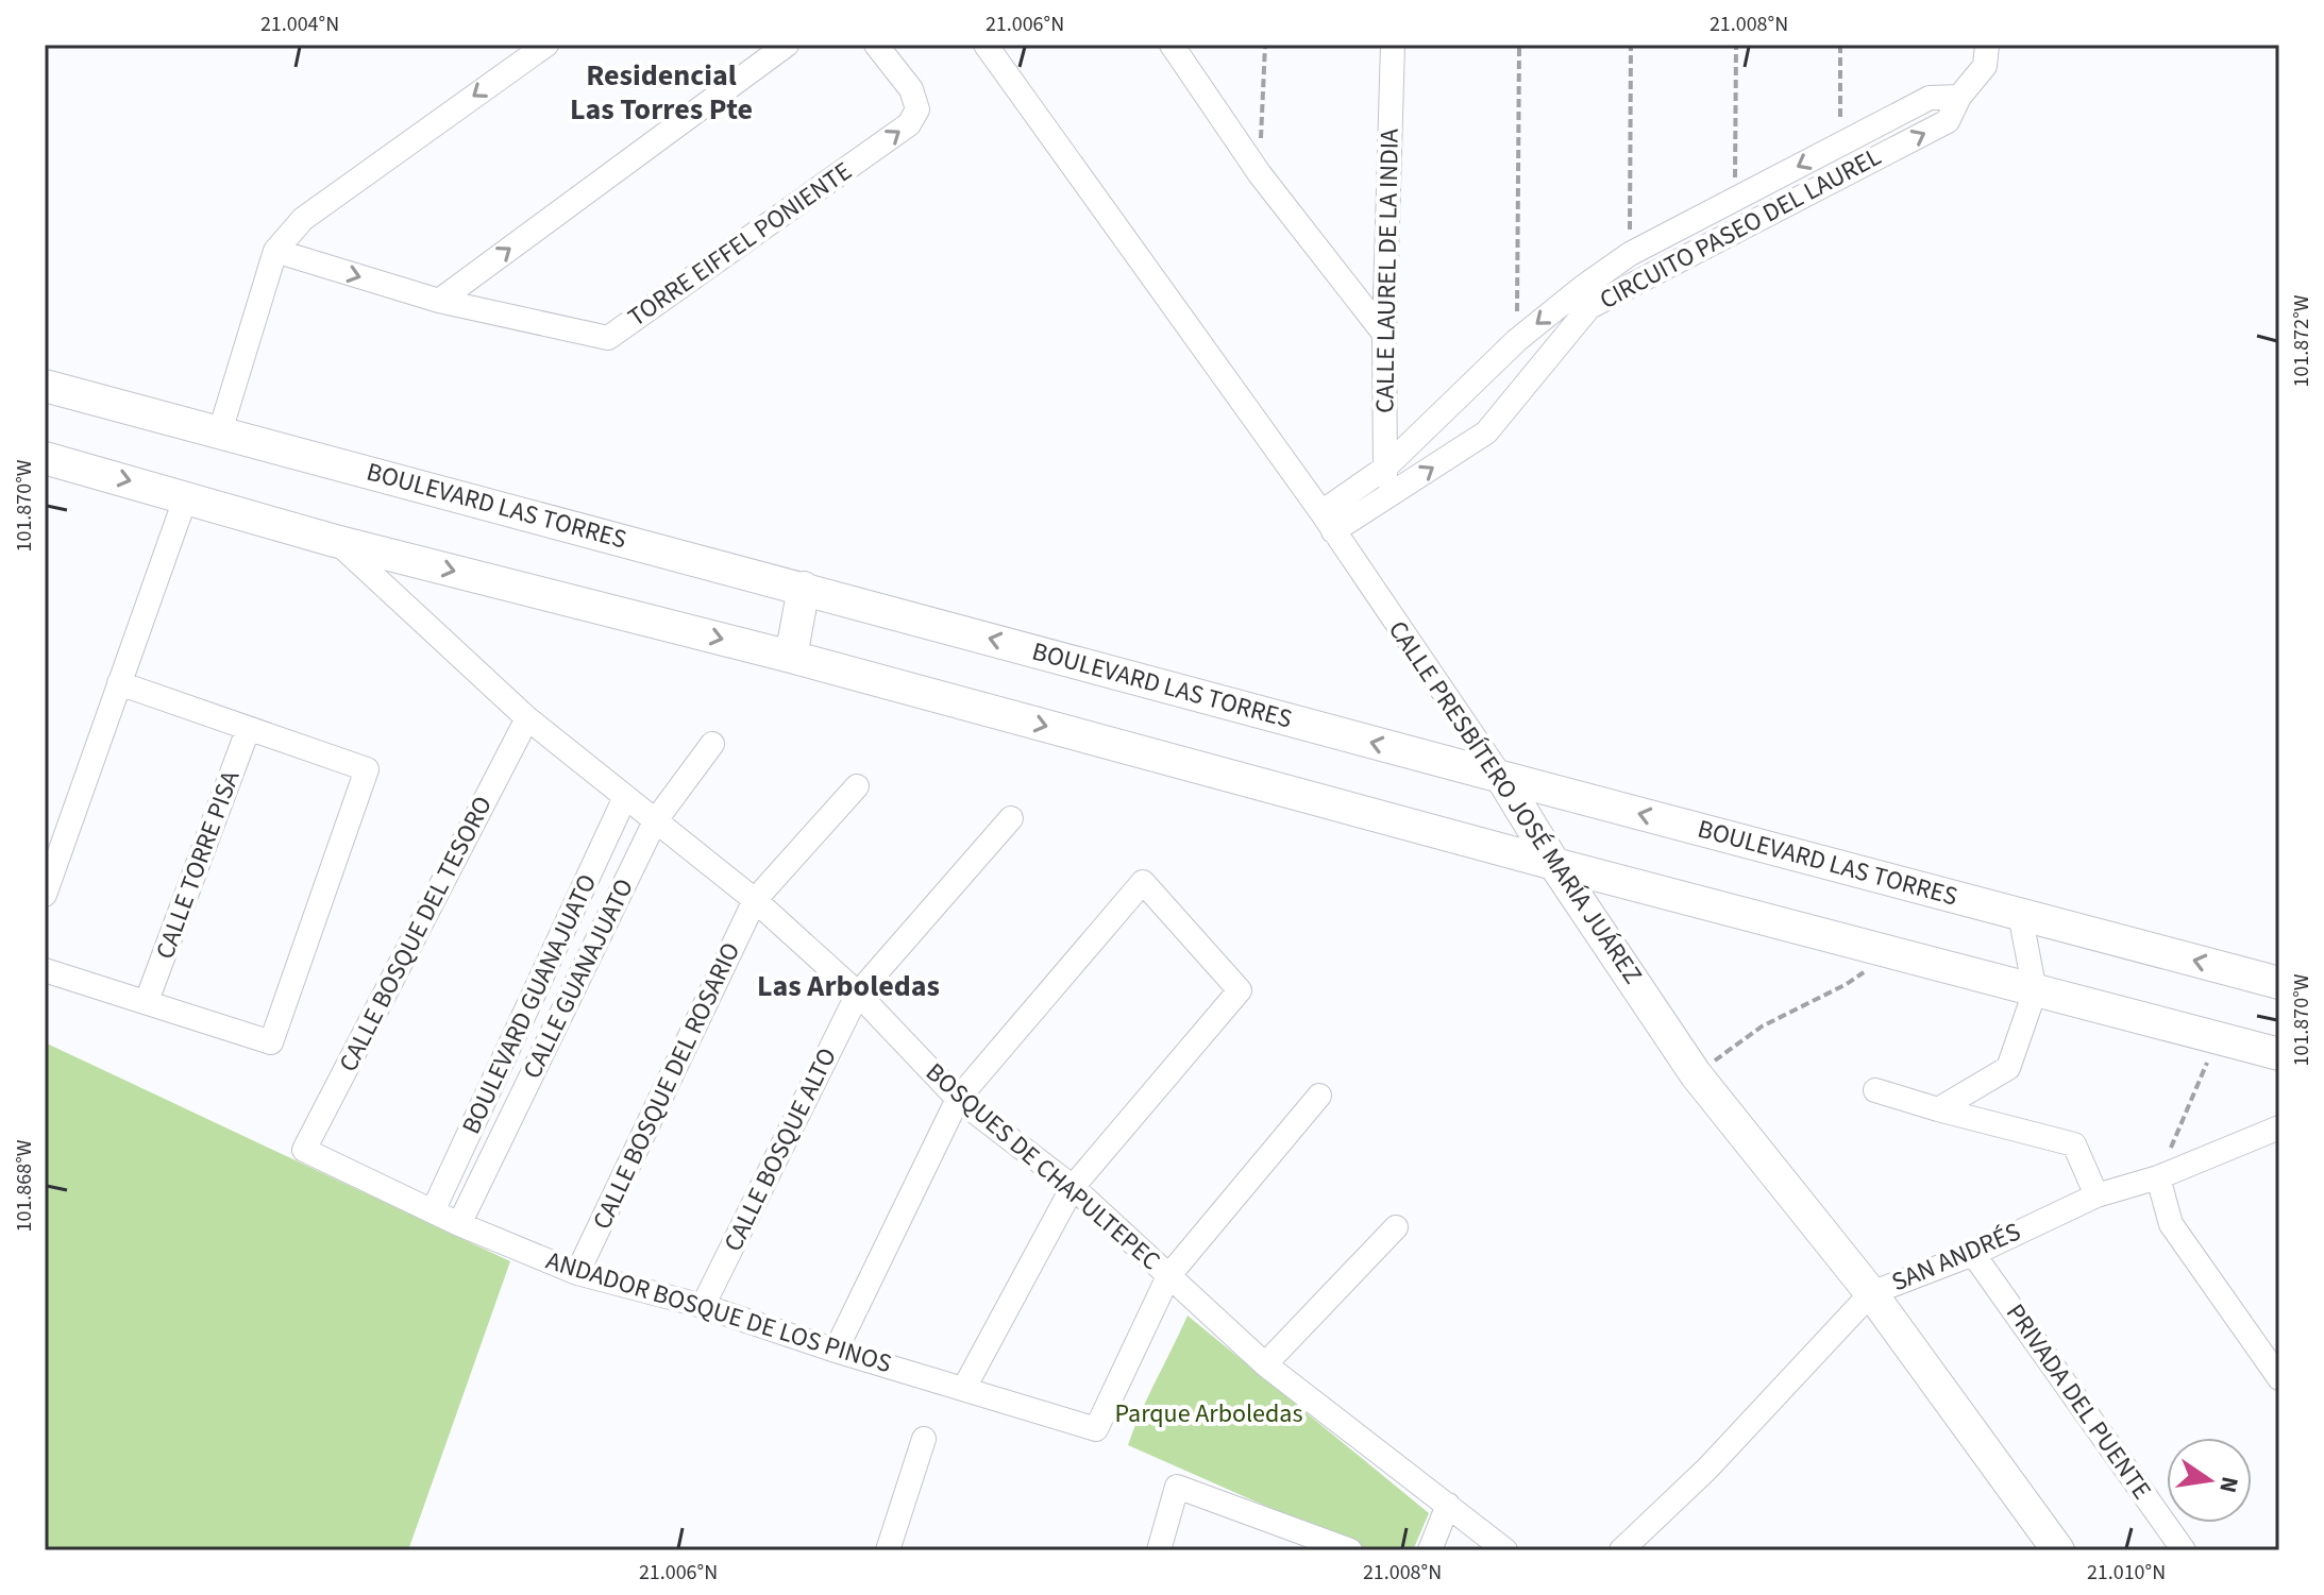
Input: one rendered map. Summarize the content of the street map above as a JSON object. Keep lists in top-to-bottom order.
{
  "streets": {
    "street": [
      "CIRCUITO PASEO DEL LAUREL",
      "TORRE EIFFEL PONIENTE",
      "CALLE LAUREL DE LA INDIA",
      "BOULEVARD LAS TORRES",
      "CALLE PRESBÍTERO JOSÉ MARÍA JUÁREZ",
      "CALLE TORRE PISA",
      "CALLE BOSQUE DEL TESORO",
      "CALLE GUANAJUATO",
      "BOULEVARD GUANAJUATO",
      "CALLE BOSQUE DEL ROSARIO",
      "CALLE BOSQUE ALTO",
      "BOSQUES DE CHAPULTEPEC",
      "SAN ANDRÉS",
      "ANDADOR BOSQUE DE LOS PINOS",
      "PRIVADA DEL PUENTE"
    ]
  },
  "crossings": [
    ["CIRCUITO PASEO DEL LAUREL", "CALLE LAUREL DE LA INDIA"],
    ["CIRCUITO PASEO DEL LAUREL", "CALLE PRESBÍTERO JOSÉ MARÍA JUÁREZ"],
    ["BOULEVARD LAS TORRES", "CALLE PRESBÍTERO JOSÉ MARÍA JUÁREZ"],
    ["CALLE PRESBÍTERO JOSÉ MARÍA JUÁREZ", "SAN ANDRÉS"],
    ["CALLE BOSQUE DEL TESORO", "BOSQUES DE CHAPULTEPEC"],
    ["CALLE BOSQUE DEL TESORO", "ANDADOR BOSQUE DE LOS PINOS"],
    ["CALLE GUANAJUATO", "BOSQUES DE CHAPULTEPEC"],
    ["CALLE GUANAJUATO", "ANDADOR BOSQUE DE LOS PINOS"],
    ["BOULEVARD GUANAJUATO", "BOSQUES DE CHAPULTEPEC"],
    ["BOULEVARD GUANAJUATO", "ANDADOR BOSQUE DE LOS PINOS"],
    ["CALLE BOSQUE DEL ROSARIO", "BOSQUES DE CHAPULTEPEC"],
    ["CALLE BOSQUE DEL ROSARIO", "ANDADOR BOSQUE DE LOS PINOS"],
    ["CALLE BOSQUE ALTO", "BOSQUES DE CHAPULTEPEC"],
    ["CALLE BOSQUE ALTO", "ANDADOR BOSQUE DE LOS PINOS"],
    ["BOSQUES DE CHAPULTEPEC", "ANDADOR BOSQUE DE LOS PINOS"],
    ["SAN ANDRÉS", "PRIVADA DEL PUENTE"]
  ],
  "districts": ["Residencial Las Torres Pte", "Las Arboledas"],
  "parks": ["Parque Arboledas"],
  "north": "right",
  "coordinates": [
    "21.004°N",
    "21.006°N",
    "21.008°N",
    "101.872°W",
    "101.870°W",
    "101.868°W",
    "21.010°N"
  ]
}
